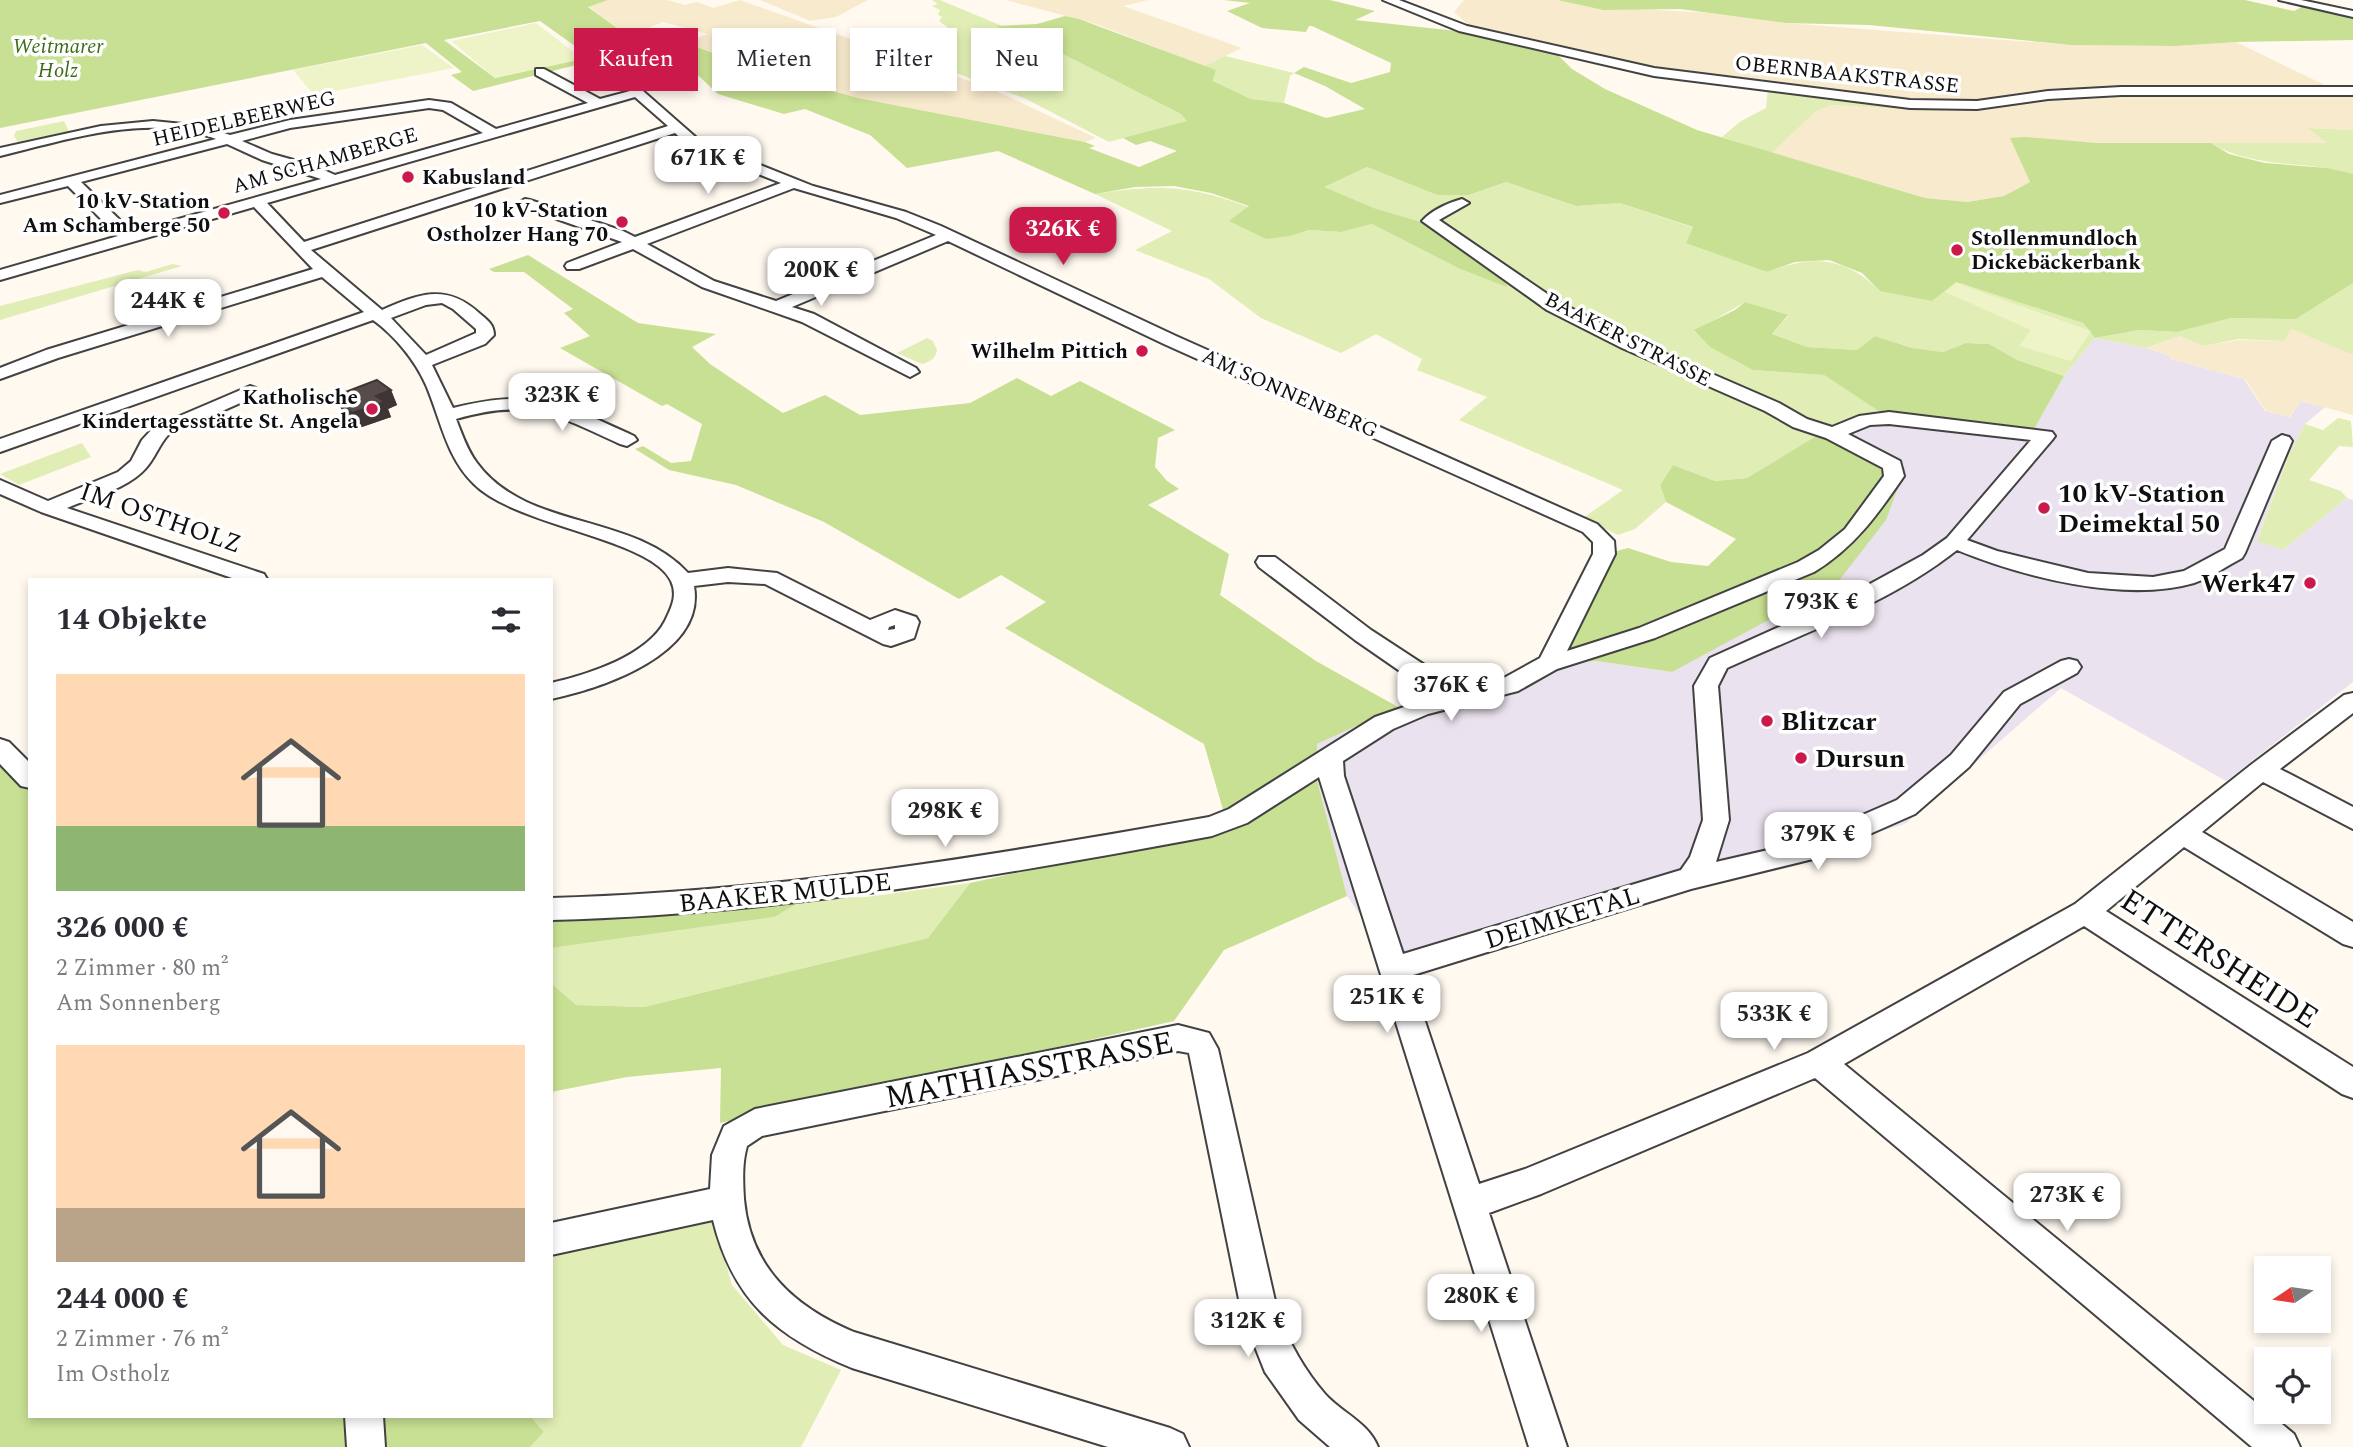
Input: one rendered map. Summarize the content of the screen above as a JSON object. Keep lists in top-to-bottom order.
{
  "streets": {
    "street": [
      "OBERNBAAKSTRASSE",
      "HEIDELBEERWEG",
      "AM SCHAMBERGE",
      "BAAKER STRASSE",
      "AM SONNENBERG",
      "IM OSTHOLZ",
      "BAAKER MULDE",
      "DEIMKETAL",
      "ETTERSHEIDE",
      "MATHIASSTRASSE"
    ]
  },
  "crossings": [
    ["HEIDELBEERWEG", "AM SCHAMBERGE"],
    ["BAAKER STRASSE", "AM SONNENBERG"]
  ],
  "parks": ["Weitmarer Holz"],
  "places": [
    "Kabusland",
    "10 kV-Station Am Schamberge 50",
    "10 kV-Station Ostholzer Hang 70",
    "Stollenmundloch Dickebäckerbank",
    "Wilhelm Pittich",
    "Katholische Kindertagesstätte St. Angela",
    "10 kV-Station Deimektal 50",
    "Werk47",
    "Blitzcar",
    "Dursun"
  ],
  "north": "left",
  "page": {
    "chip": [
      "Kaufen",
      "Mieten",
      "Filter",
      "Neu"
    ],
    "price": [
      "671K €",
      "326K €",
      "200K €",
      "244K €",
      "323K €",
      "793K €",
      "376K €",
      "298K €",
      "379K €",
      "251K €",
      "533K €",
      "273K €",
      "280K €",
      "312K €"
    ],
    "heading": "14 Objekte",
    "list": [
      {
        "name": "326 000 €",
        "note": "2 Zimmer · 80 m² · Am Sonnenberg"
      },
      {
        "name": "244 000 €",
        "note": "2 Zimmer · 76 m² · Im Ostholz"
      }
    ]
  }
}
